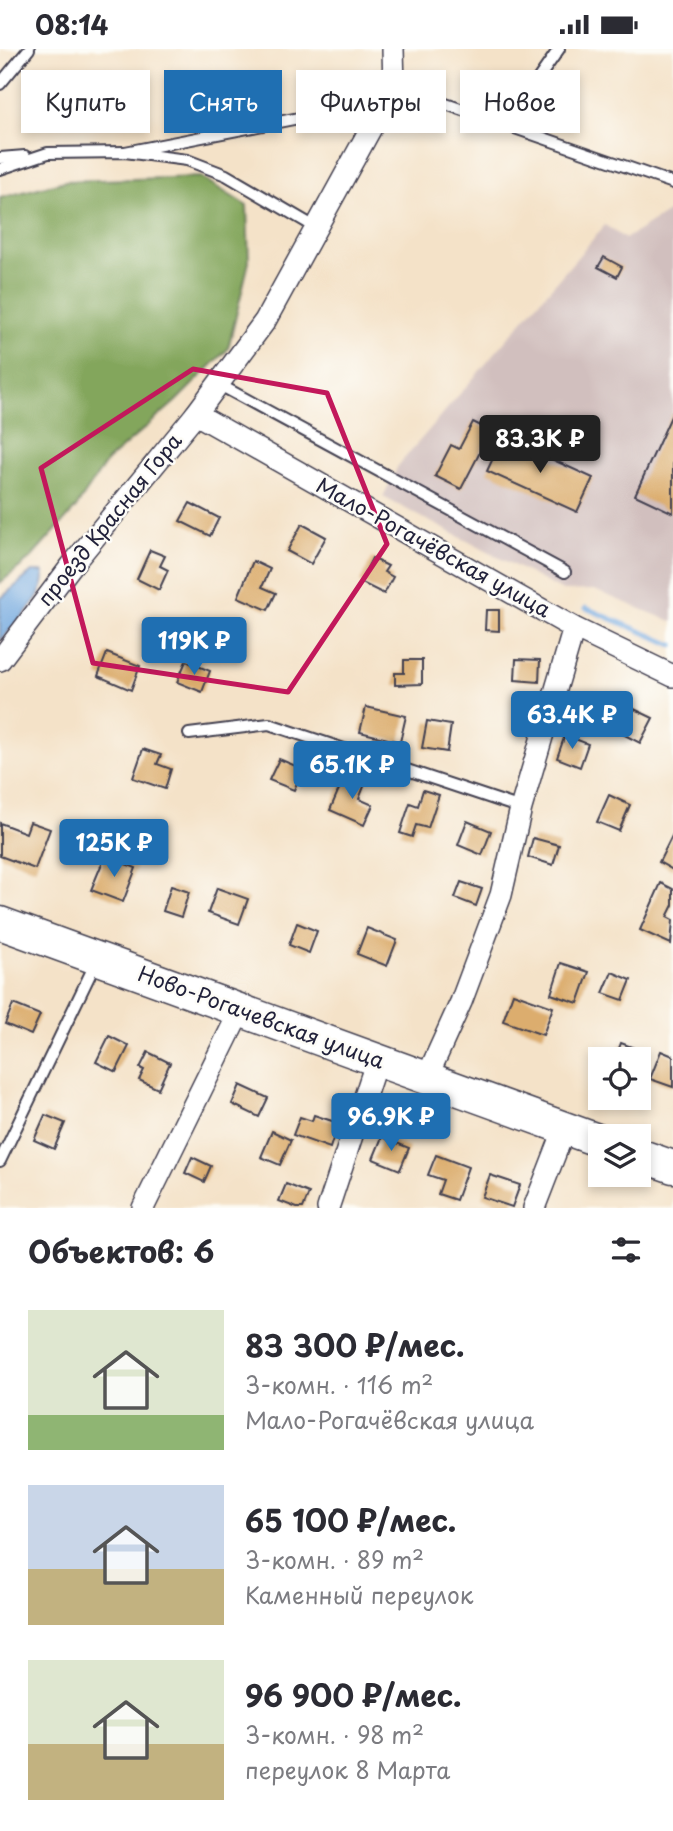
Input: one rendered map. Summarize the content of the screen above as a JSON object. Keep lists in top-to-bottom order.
{
  "streets": {
    "main road": ["Ново-Рогачевская улица"],
    "street": ["проезд Красная Гора", "Мало-Рогачёвская улица"]
  },
  "crossings": [
    ["проезд Красная Гора", "Мало-Рогачёвская улица"]
  ],
  "page": {
    "status": "08:14",
    "chip": [
      "Купить",
      "Снять",
      "Фильтры",
      "Новое"
    ],
    "price": [
      "83.3K ₽",
      "119K ₽",
      "63.4K ₽",
      "65.1K ₽",
      "125K ₽",
      "96.9K ₽"
    ],
    "heading": "Объектов: 6",
    "list": [
      {
        "name": "83 300 ₽/мес.",
        "note": "3-комн. · 116 m² · Мало-Рогачёвская улица"
      },
      {
        "name": "65 100 ₽/мес.",
        "note": "3-комн. · 89 m² · Каменный переулок"
      },
      {
        "name": "96 900 ₽/мес.",
        "note": "3-комн. · 98 m² · переулок 8 Марта"
      }
    ]
  }
}
